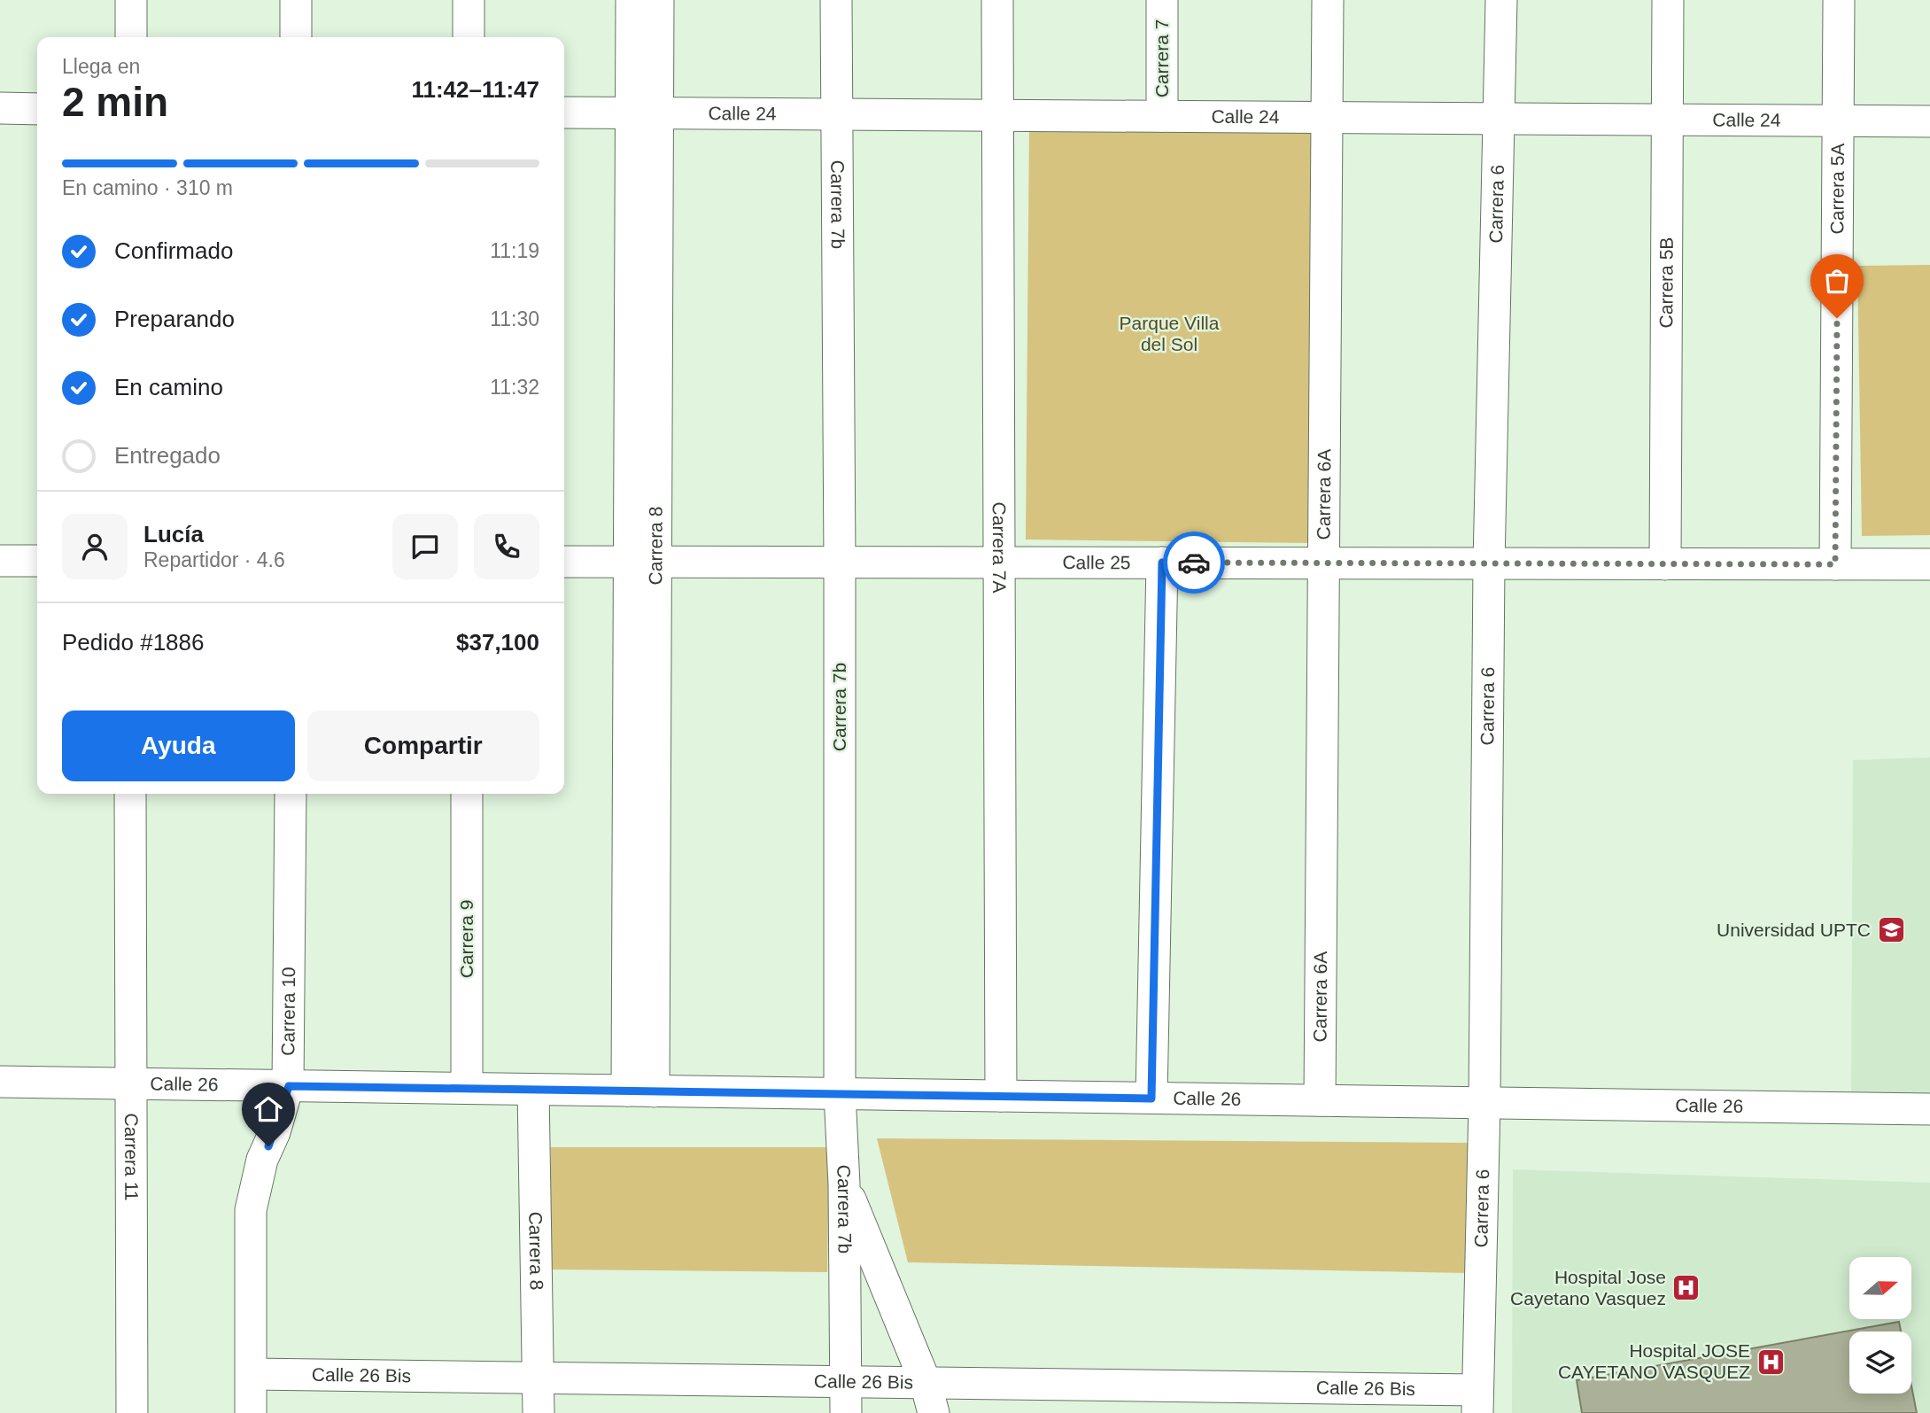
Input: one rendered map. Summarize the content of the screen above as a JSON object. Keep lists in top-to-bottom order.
{
  "streets": {
    "street": [
      "Carrera 7",
      "Calle 24",
      "Carrera 5A",
      "Carrera 7b",
      "Carrera 6",
      "Carrera 5B",
      "Carrera 6A",
      "Carrera 8",
      "Carrera 7A",
      "Calle 25",
      "Carrera 9",
      "Carrera 10",
      "Calle 26",
      "Carrera 11",
      "Calle 26 Bis"
    ]
  },
  "crossings": [
    ["Carrera 7", "Calle 24"],
    ["Calle 24", "Carrera 5A"],
    ["Calle 24", "Carrera 7b"],
    ["Calle 24", "Carrera 6"],
    ["Calle 24", "Carrera 5B"],
    ["Calle 24", "Carrera 6A"],
    ["Calle 24", "Carrera 8"],
    ["Calle 24", "Carrera 7A"],
    ["Carrera 5A", "Calle 25"],
    ["Carrera 7b", "Calle 25"],
    ["Carrera 7b", "Calle 26"],
    ["Carrera 7b", "Calle 26 Bis"],
    ["Carrera 6", "Calle 25"],
    ["Carrera 6", "Calle 26"],
    ["Carrera 6", "Calle 26 Bis"],
    ["Carrera 5B", "Calle 25"],
    ["Carrera 6A", "Calle 25"],
    ["Carrera 6A", "Calle 26"],
    ["Carrera 8", "Calle 25"],
    ["Carrera 8", "Calle 26"],
    ["Carrera 8", "Calle 26 Bis"],
    ["Carrera 7A", "Calle 25"],
    ["Carrera 7A", "Calle 26"],
    ["Carrera 9", "Calle 26"],
    ["Carrera 10", "Calle 26"],
    ["Carrera 10", "Calle 26 Bis"],
    ["Calle 26", "Carrera 11"]
  ],
  "parks": ["Parque Villa del Sol"],
  "places": {
    "school or university": ["Universidad UPTC"],
    "hospital": ["Hospital Jose Cayetano Vasquez", "Hospital JOSE CAYETANO VASQUEZ"]
  },
  "north": "right",
  "page": {
    "heading": ["2 min", "Llega en", "11:42–11:47"],
    "panel": [
      "Lucía",
      "Repartidor · 4.6",
      "Pedido #1886",
      "$37,100"
    ],
    "bar": "En camino · 310 m",
    "list": [
      ["Confirmado", "11:19"],
      ["Preparando", "11:30"],
      ["En camino", "11:32"],
      "Entregado"
    ],
    "buttons": ["Ayuda", "Compartir"]
  }
}
